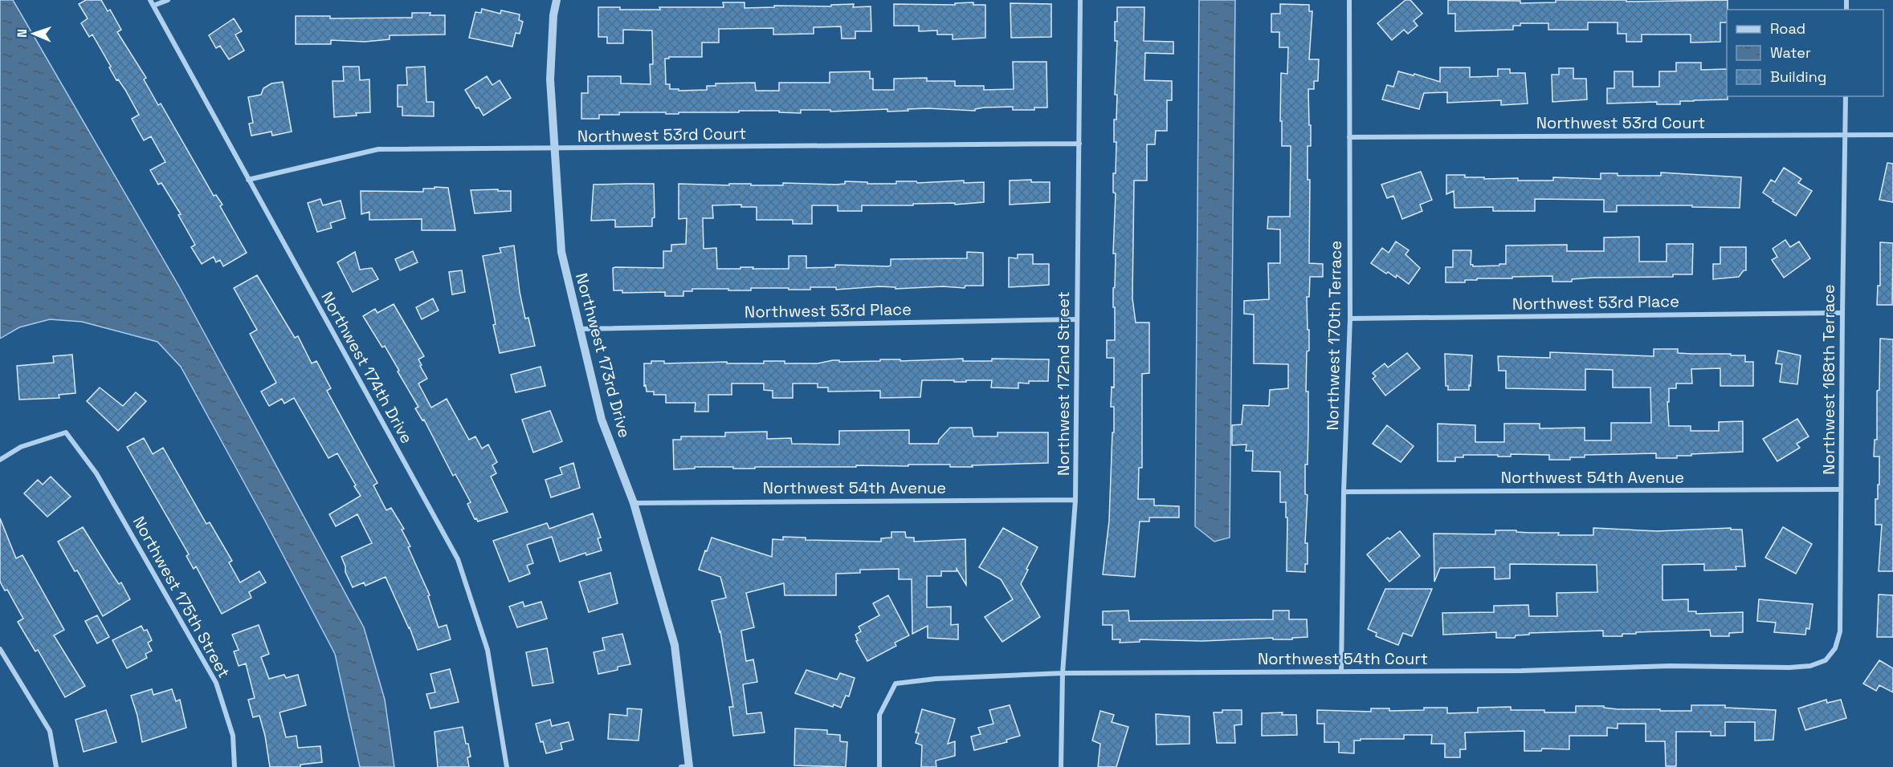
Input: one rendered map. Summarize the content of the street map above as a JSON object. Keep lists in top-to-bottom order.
{
  "streets": {
    "street": [
      "Northwest 53rd Court",
      "Northwest 53rd Place",
      "Northwest 170th Terrace",
      "Northwest 173rd Drive",
      "Northwest 174th Drive",
      "Northwest 168th Terrace",
      "Northwest 172nd Street",
      "Northwest 54th Avenue",
      "Northwest 175th Street",
      "Northwest 54th Court"
    ]
  },
  "crossings": [
    ["Northwest 53rd Court", "Northwest 170th Terrace"],
    ["Northwest 53rd Court", "Northwest 173rd Drive"],
    ["Northwest 53rd Court", "Northwest 174th Drive"],
    ["Northwest 53rd Court", "Northwest 168th Terrace"],
    ["Northwest 53rd Court", "Northwest 172nd Street"],
    ["Northwest 53rd Place", "Northwest 170th Terrace"],
    ["Northwest 53rd Place", "Northwest 173rd Drive"],
    ["Northwest 53rd Place", "Northwest 168th Terrace"],
    ["Northwest 53rd Place", "Northwest 172nd Street"],
    ["Northwest 170th Terrace", "Northwest 54th Avenue"],
    ["Northwest 170th Terrace", "Northwest 54th Court"],
    ["Northwest 173rd Drive", "Northwest 54th Avenue"],
    ["Northwest 168th Terrace", "Northwest 54th Avenue"],
    ["Northwest 168th Terrace", "Northwest 54th Court"],
    ["Northwest 172nd Street", "Northwest 54th Avenue"],
    ["Northwest 172nd Street", "Northwest 54th Court"]
  ],
  "legend": ["Road", "Water", "Building"],
  "north": "left"
}
